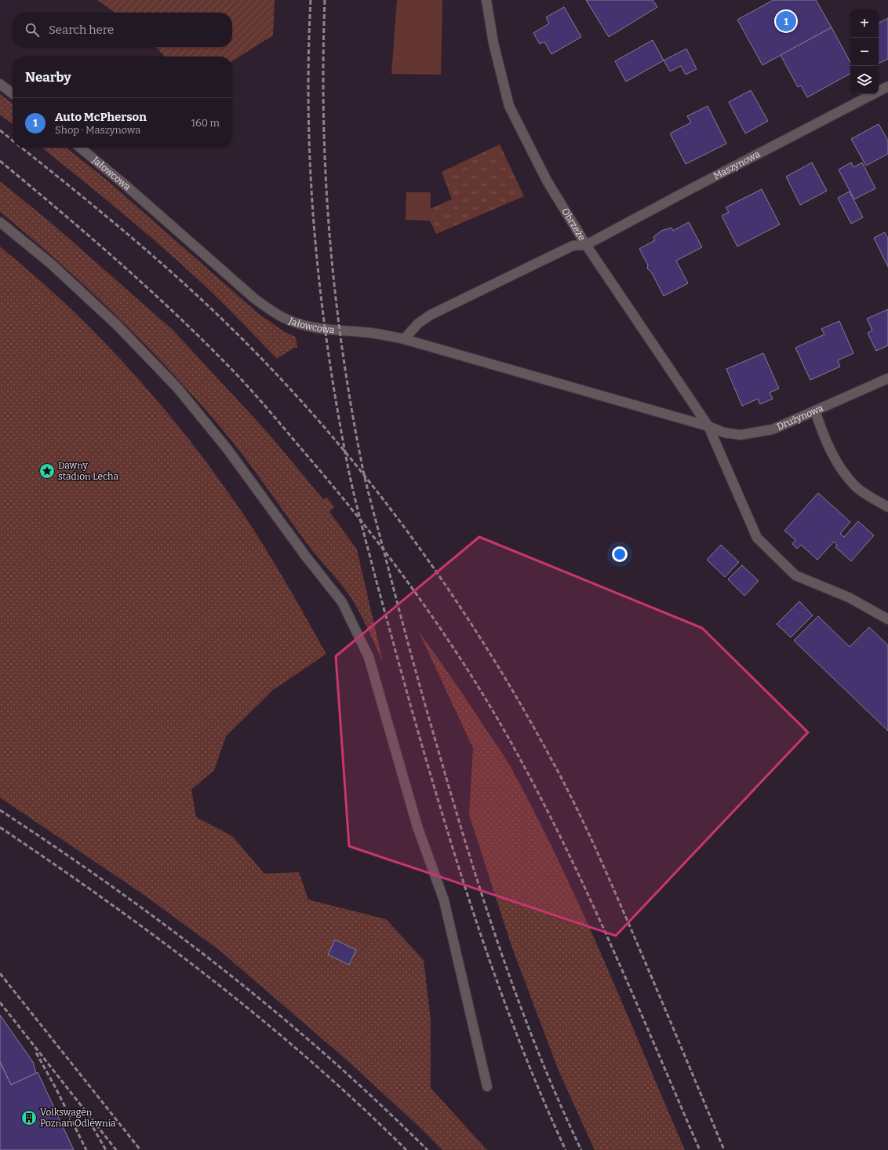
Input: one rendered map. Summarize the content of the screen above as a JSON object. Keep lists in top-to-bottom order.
{
  "streets": {
    "street": [
      "Maszynowa",
      "Jałowcowa",
      "Obrzeże",
      "Drużynowa"
    ]
  },
  "crossings": [
    ["Maszynowa", "Obrzeże"],
    ["Jałowcowa", "Obrzeże"],
    ["Jałowcowa", "Drużynowa"],
    ["Obrzeże", "Drużynowa"]
  ],
  "places": {
    "place": ["Dawny stadion Lecha"],
    "building": ["Volkswagen Poznań Odlewnia"]
  },
  "page": {
    "map_buttons": ["+", "−"],
    "pins": "1",
    "search": "Search here",
    "heading": "Nearby",
    "list": [
      {
        "mark": "1",
        "name": "Auto McPherson",
        "note": "Shop · Maszynowa",
        "value": "160 m"
      }
    ]
  }
}
